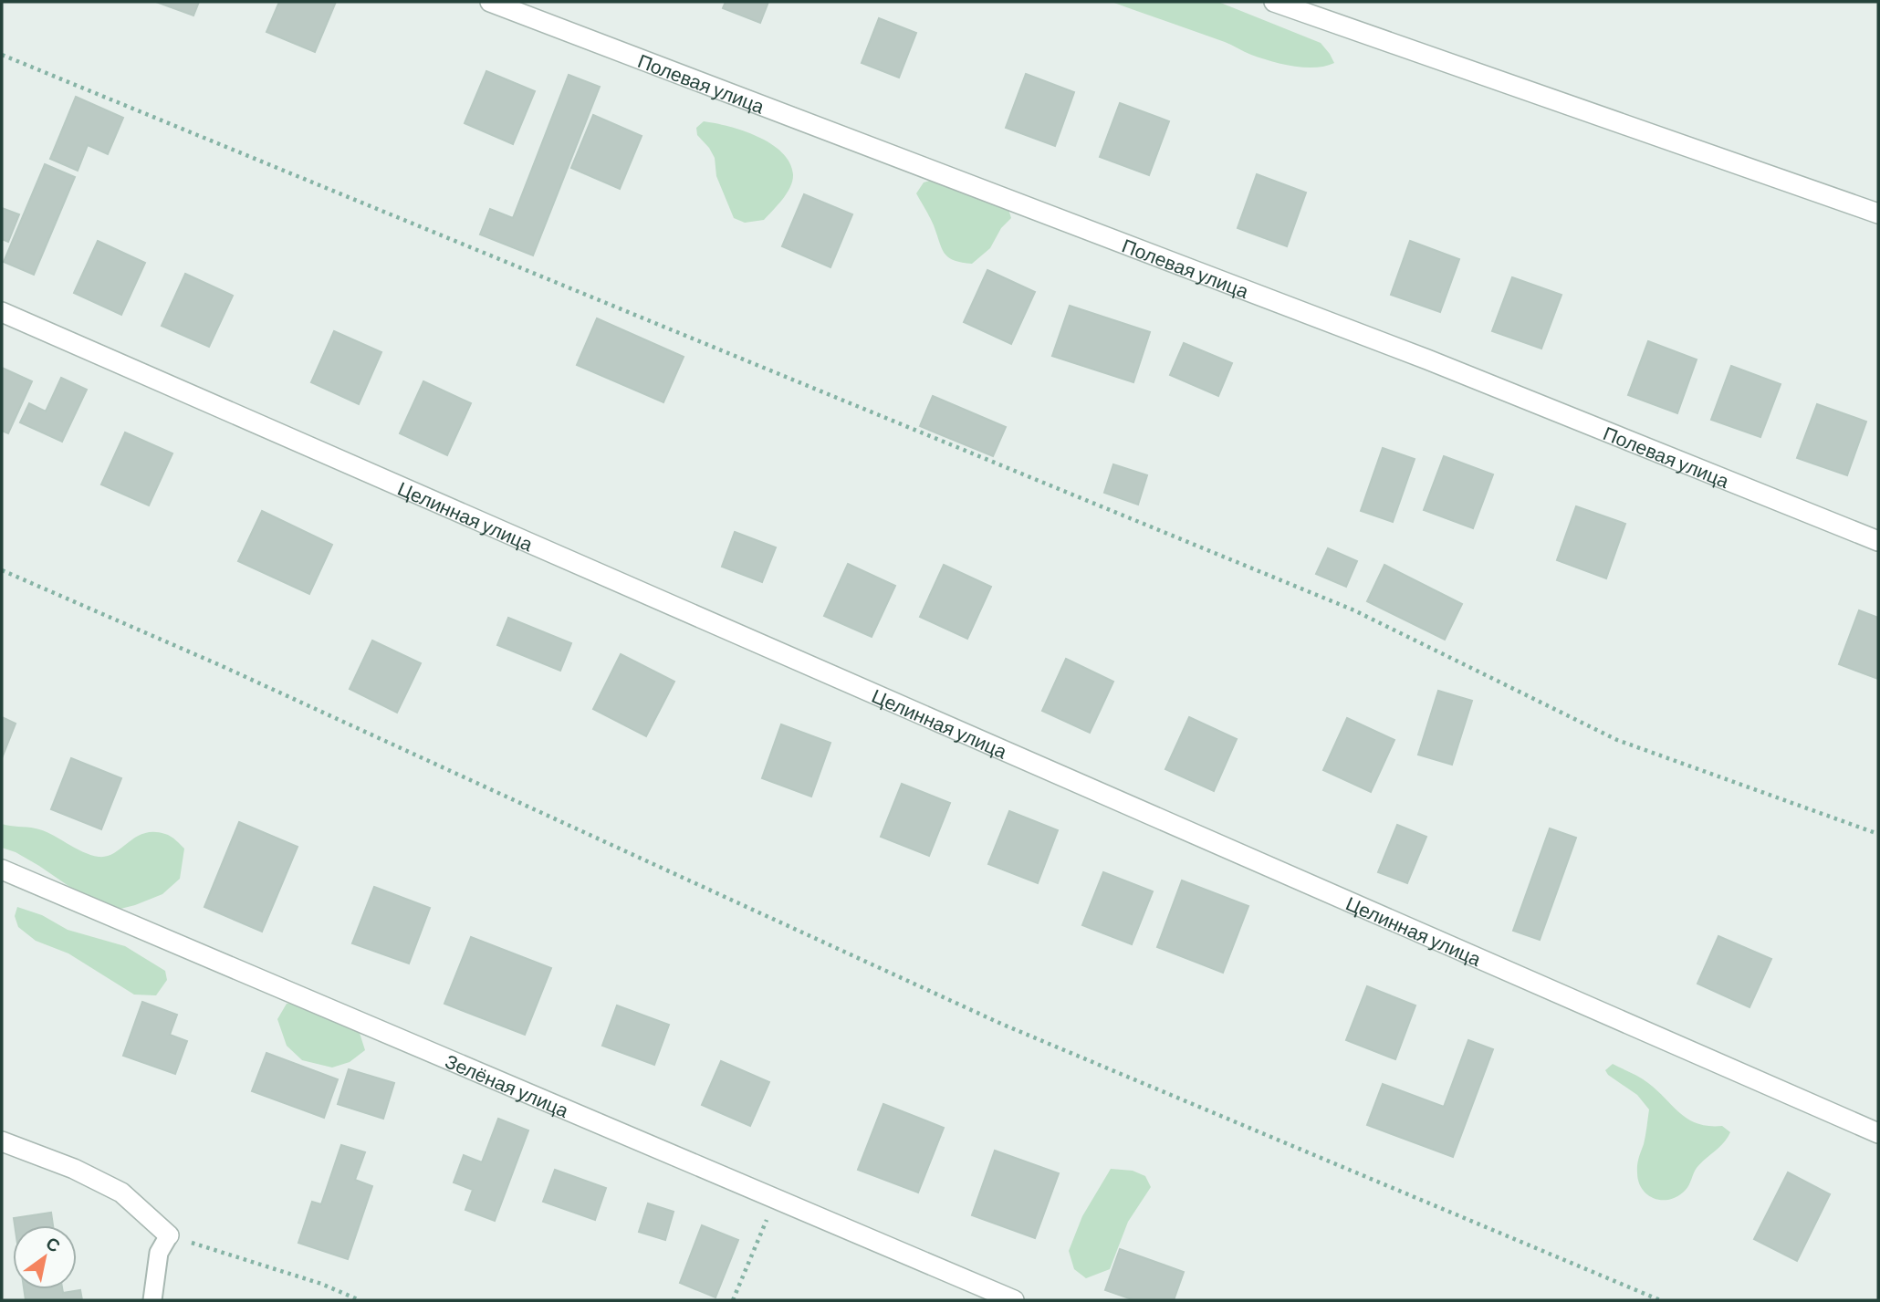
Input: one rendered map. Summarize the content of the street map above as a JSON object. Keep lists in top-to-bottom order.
{
  "streets": {
    "street": ["Полевая улица", "Целинная улица", "Зелёная улица"]
  },
  "north": "top right"
}
